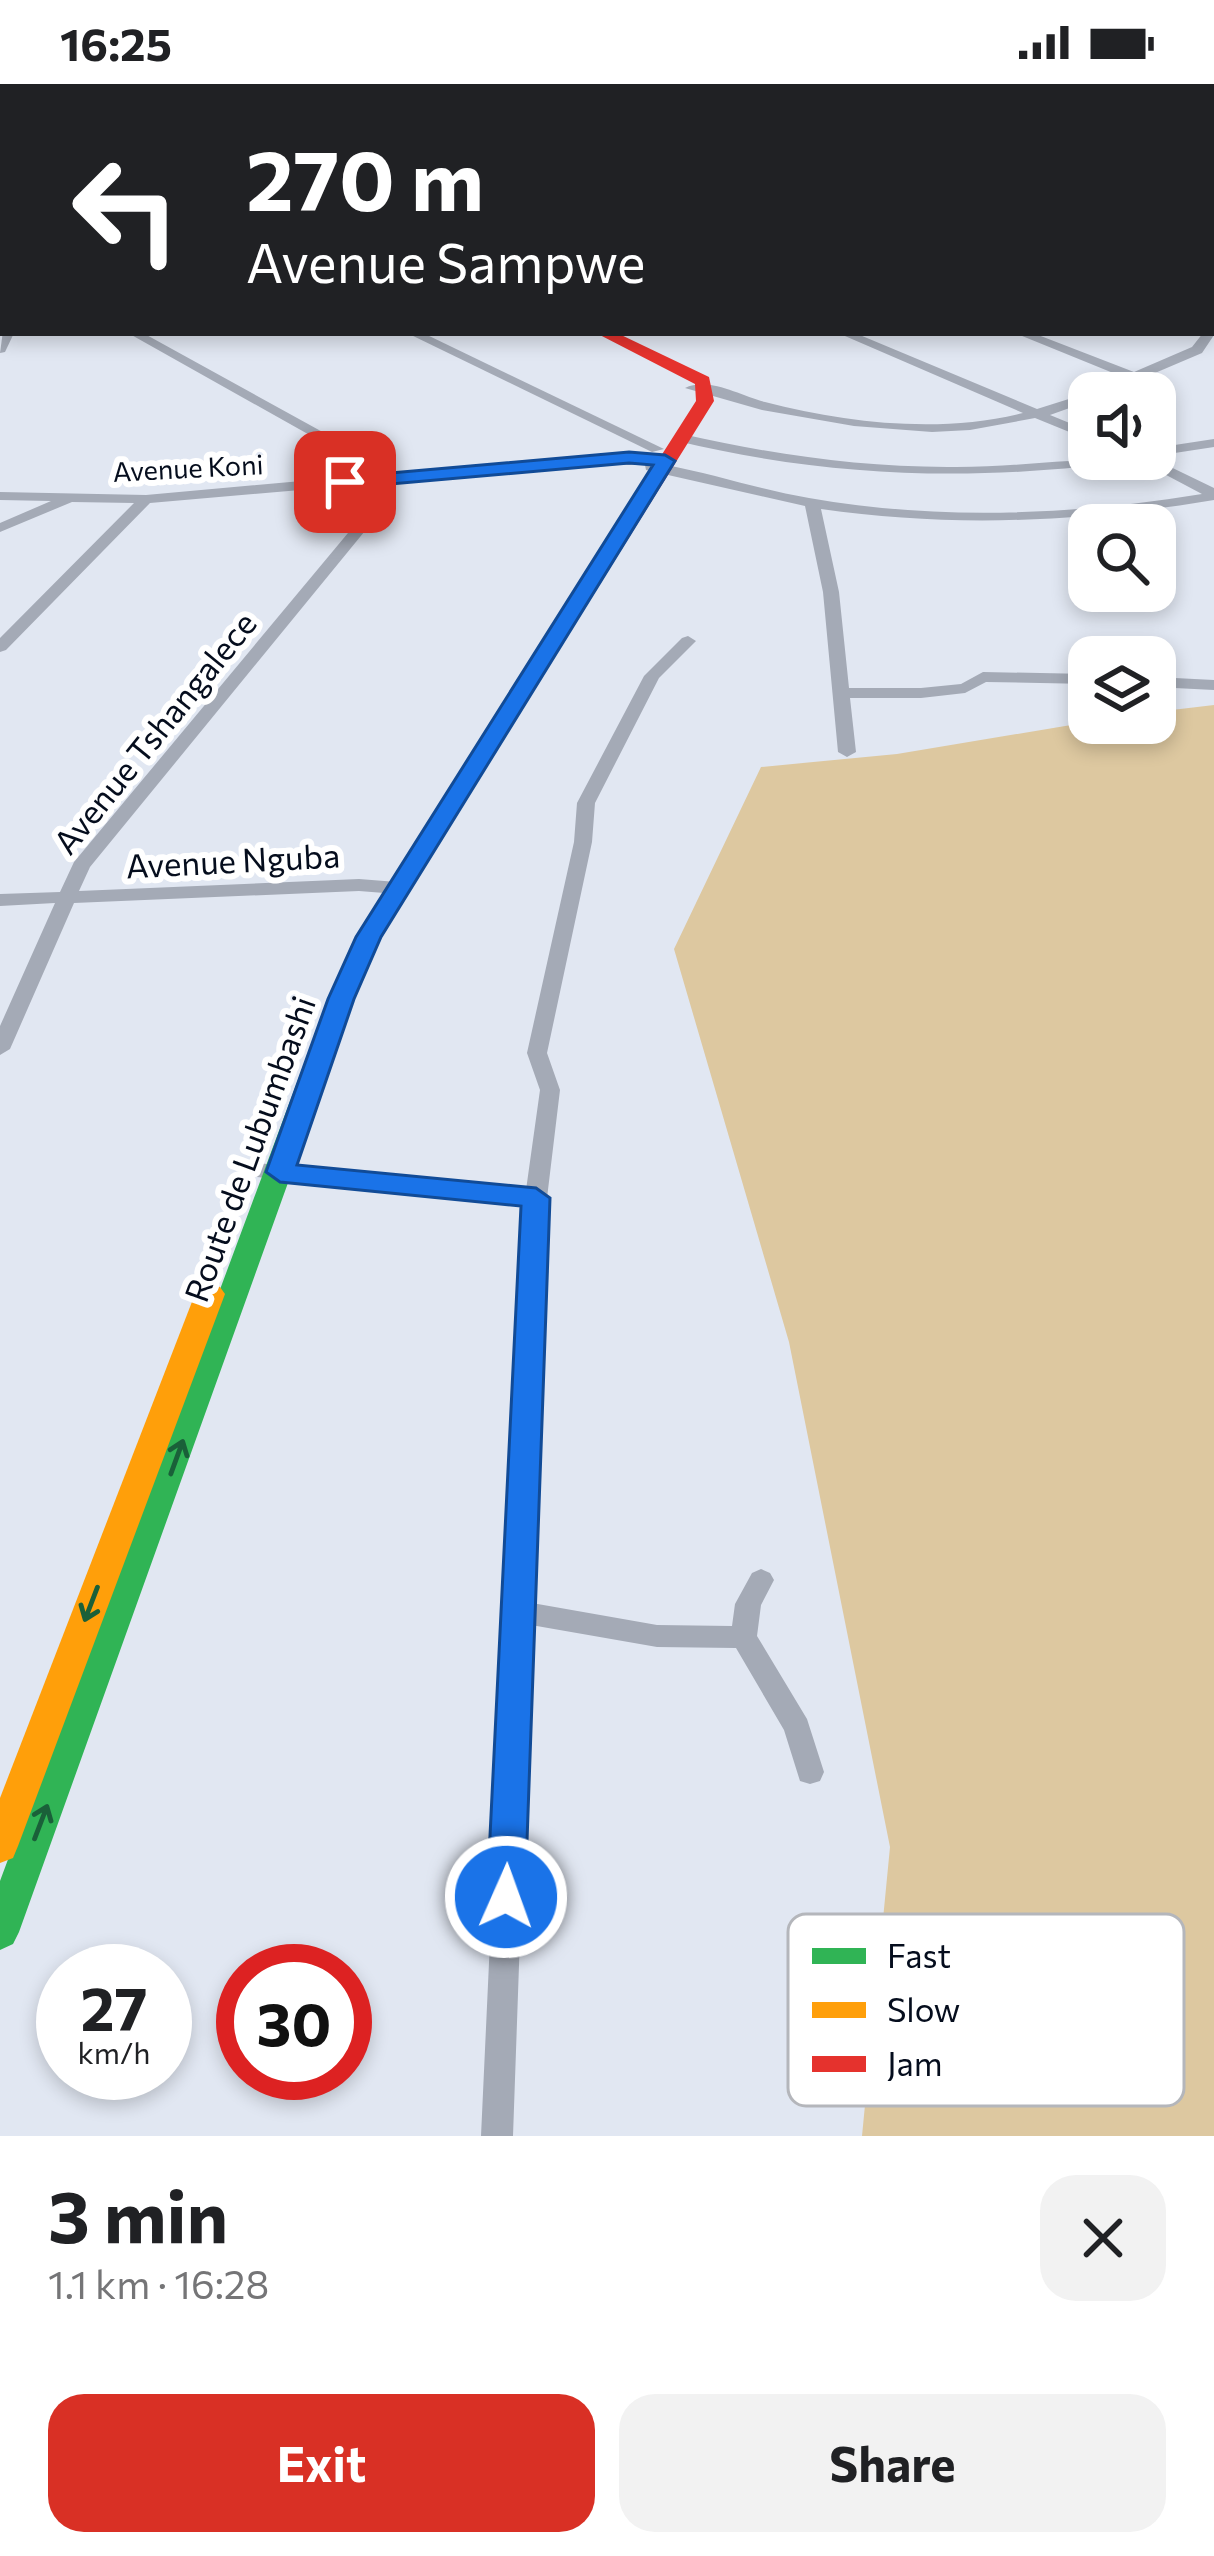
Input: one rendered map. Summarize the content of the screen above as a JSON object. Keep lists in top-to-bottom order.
{
  "streets": {
    "highway": ["Route de Lubumbashi"],
    "street": ["Avenue Koni", "Avenue Tshangalece", "Avenue Nguba"]
  },
  "crossings": [
    ["Avenue Koni", "Avenue Tshangalece"],
    ["Avenue Koni", "Route de Lubumbashi"],
    ["Avenue Tshangalece", "Avenue Nguba"],
    ["Avenue Nguba", "Route de Lubumbashi"]
  ],
  "legend": ["Fast", "Slow", "Jam"],
  "page": {
    "status": "16:25",
    "turn": ["270 m", "Avenue Sampwe"],
    "speed": "27 km/h",
    "limit": "30",
    "heading": ["3 min", "1.1 km · 16:28"],
    "buttons": ["Exit", "Share"]
  }
}
